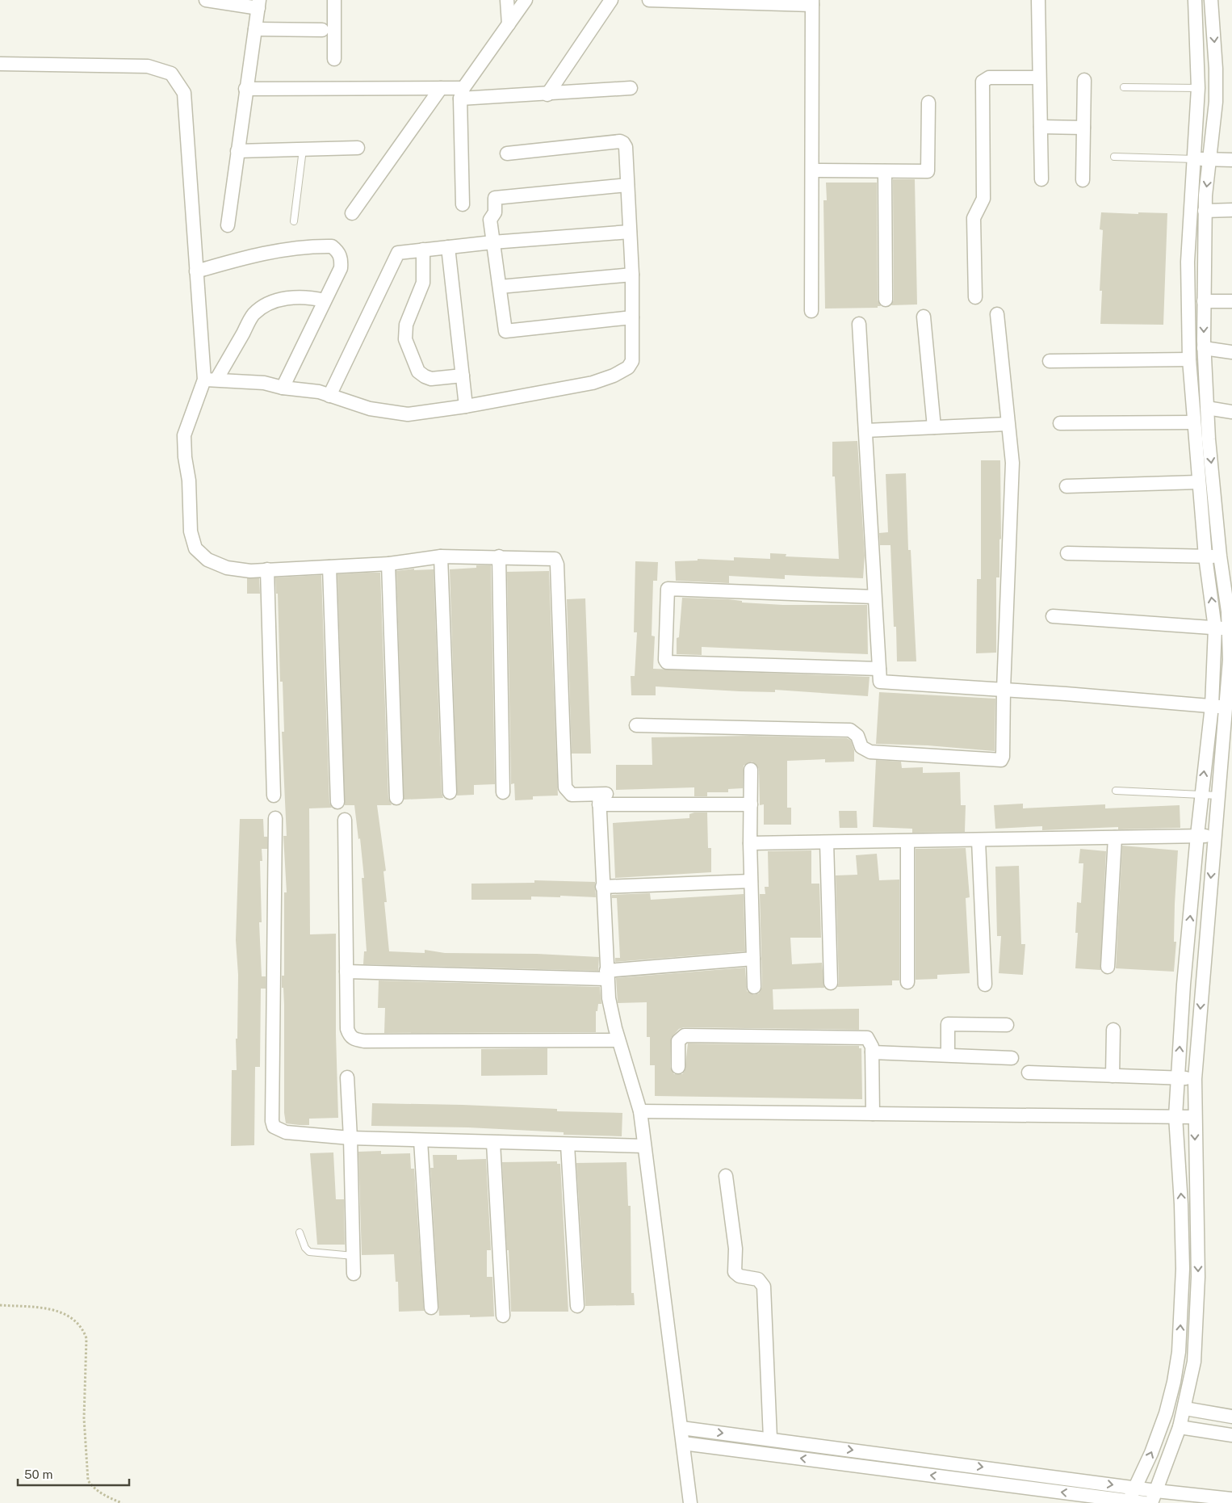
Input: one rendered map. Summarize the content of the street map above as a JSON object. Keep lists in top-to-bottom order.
{
  "scale_bar": "50 m"
}
